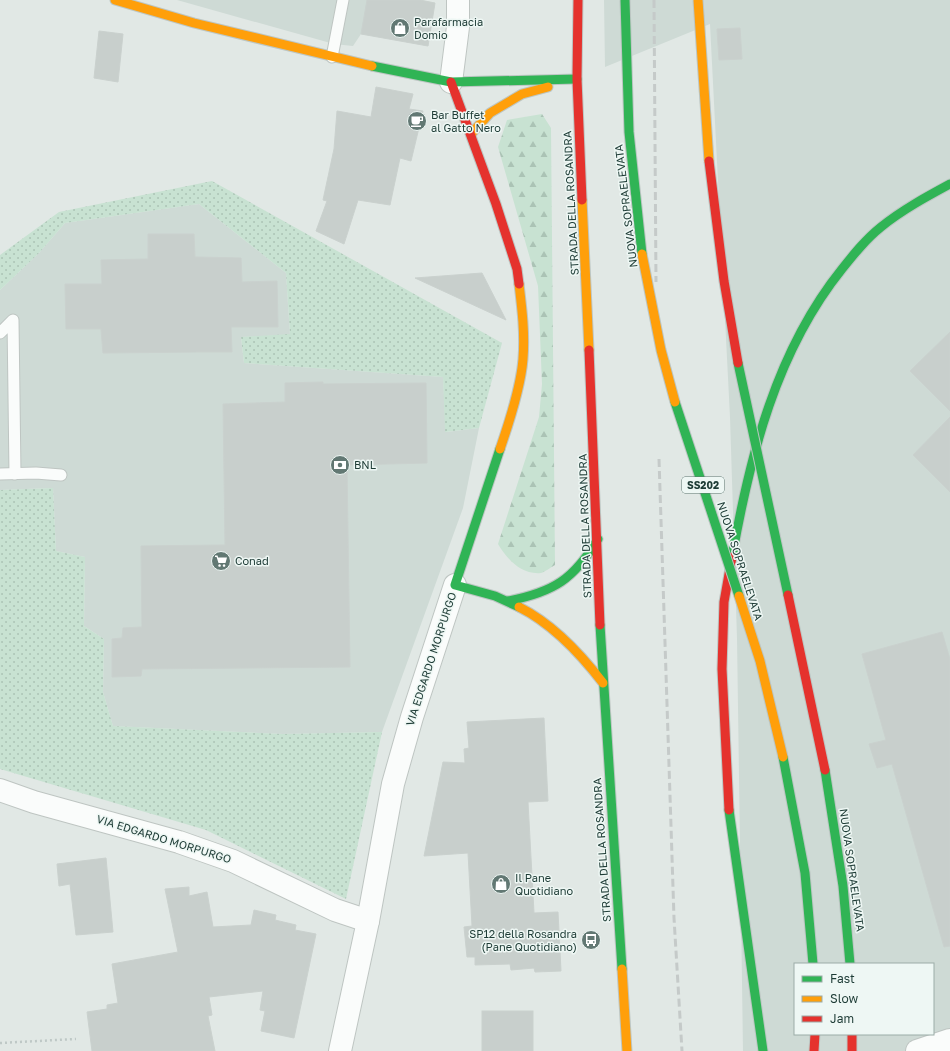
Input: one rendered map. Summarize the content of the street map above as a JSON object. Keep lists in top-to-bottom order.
{
  "streets": {
    "main road": ["STRADA DELLA ROSANDRA", "NUOVA SOPRAELEVATA", "SS202"],
    "street": ["VIA EDGARDO MORPURGO"]
  },
  "places": {
    "shop": ["Parafarmacia Domio", "Il Pane Quotidiano"],
    "cafe": ["Bar Buffet al Gatto Nero"],
    "bank": ["BNL"],
    "supermarket": ["Conad"],
    "bus stop": ["SP12 della Rosandra (Pane Quotidiano)"]
  },
  "legend": ["Fast", "Slow", "Jam"]
}
